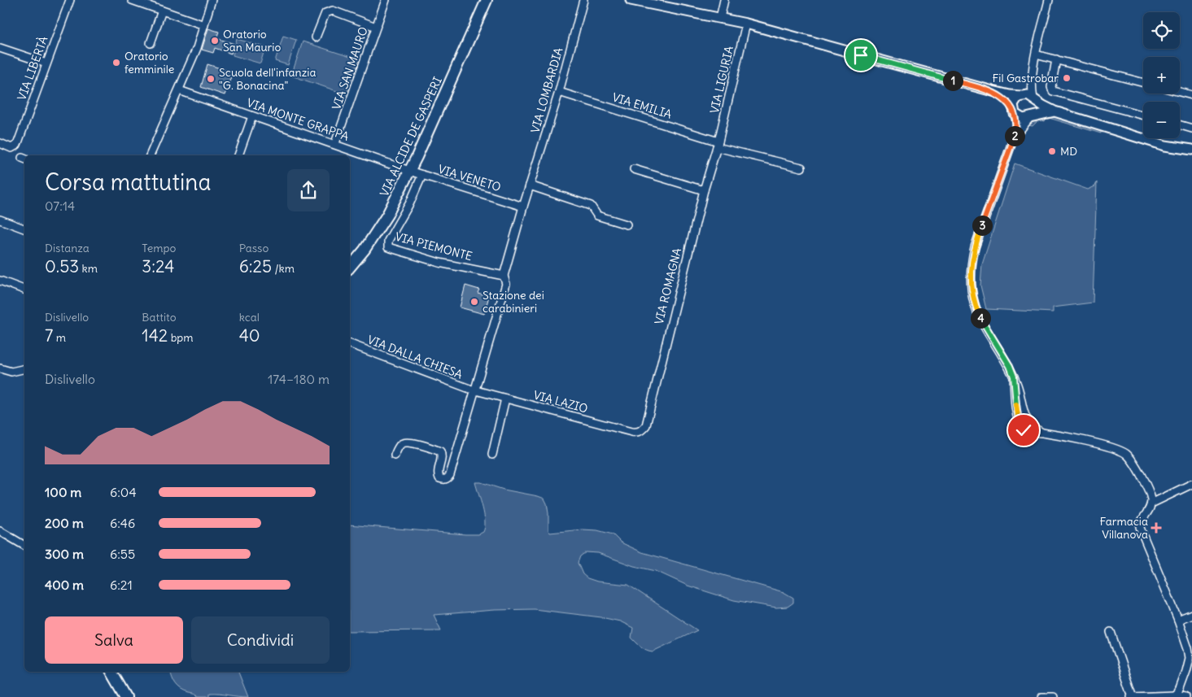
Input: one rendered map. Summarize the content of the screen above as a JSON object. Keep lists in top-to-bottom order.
{
  "streets": {
    "main road": ["VIA ALCIDE DE GASPERI"],
    "street": [
      "VIA LIBERTÀ",
      "VIA SAN MAURO",
      "VIA LIGURIA",
      "VIA LOMBARDIA",
      "VIA EMILIA",
      "VIA MONTE GRAPPA",
      "VIA VENETO",
      "VIA PIEMONTE",
      "VIA ROMAGNA",
      "VIA DALLA CHIESA",
      "VIA LAZIO"
    ]
  },
  "crossings": [
    ["VIA SAN MAURO", "VIA MONTE GRAPPA"],
    ["VIA LIGURIA", "VIA EMILIA"],
    ["VIA LIGURIA", "VIA ROMAGNA"],
    ["VIA LOMBARDIA", "VIA EMILIA"],
    ["VIA LOMBARDIA", "VIA VENETO"],
    ["VIA LOMBARDIA", "VIA PIEMONTE"],
    ["VIA LOMBARDIA", "VIA DALLA CHIESA"],
    ["VIA LOMBARDIA", "VIA LAZIO"],
    ["VIA EMILIA", "VIA ROMAGNA"],
    ["VIA MONTE GRAPPA", "VIA ALCIDE DE GASPERI"],
    ["VIA MONTE GRAPPA", "VIA VENETO"],
    ["VIA ALCIDE DE GASPERI", "VIA VENETO"],
    ["VIA VENETO", "VIA PIEMONTE"],
    ["VIA ROMAGNA", "VIA LAZIO"],
    ["VIA DALLA CHIESA", "VIA LAZIO"]
  ],
  "places": {
    "other": [
      "Oratorio San Maurio",
      "Oratorio femminile",
      "Fil Gastrobar",
      "Scuola dell'infanzia \"G. Bonacina\"",
      "MD",
      "Stazione dei carabinieri"
    ],
    "health": ["Farmacia Villanova"]
  },
  "page": {
    "map_buttons": ["+", "−"],
    "pins": [
      "1",
      "2",
      "3",
      "4"
    ],
    "heading": ["Corsa mattutina", "07:14"],
    "stats": [
      ["Distanza", "0.53 km"],
      ["Tempo", "3:24"],
      ["Passo", "6:25 /km"],
      ["Dislivello", "7 m"],
      ["Battito", "142 bpm"],
      ["kcal", "40"]
    ],
    "chart": ["Dislivello", "174–180 m"],
    "list": [
      {
        "name": "100 m",
        "note": "6:04"
      },
      {
        "name": "200 m",
        "note": "6:46"
      },
      {
        "name": "300 m",
        "note": "6:55"
      },
      {
        "name": "400 m",
        "note": "6:21"
      }
    ],
    "buttons": ["Salva", "Condividi"]
  }
}
